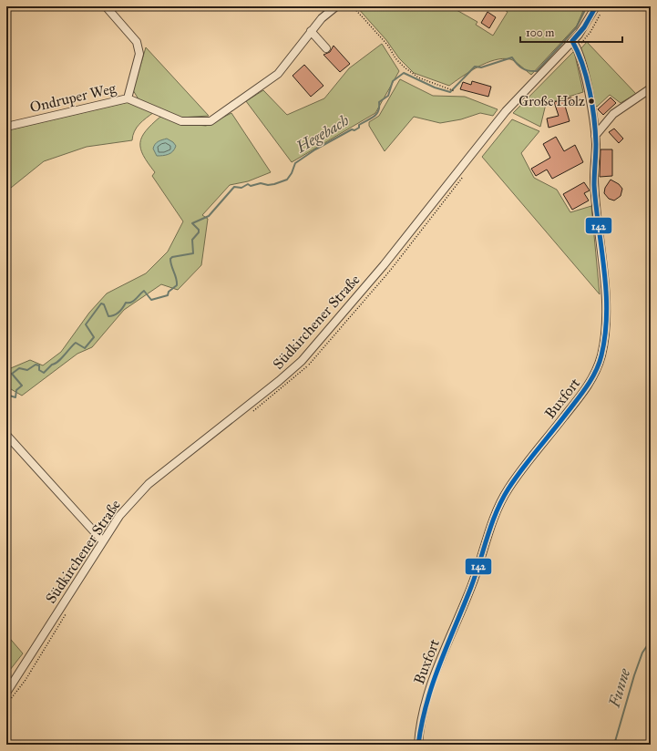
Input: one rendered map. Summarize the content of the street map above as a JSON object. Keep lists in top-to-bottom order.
{
  "streets": {
    "street": ["Ondruper Weg", "Südkirchener Straße", "Buxfort"]
  },
  "crossings": [
    ["Südkirchener Straße", "Buxfort"]
  ],
  "water": ["Hegebach", "Funne"],
  "places": ["Große Holz"],
  "lines": ["transit line 142"],
  "scale_bar": "100 m"
}
